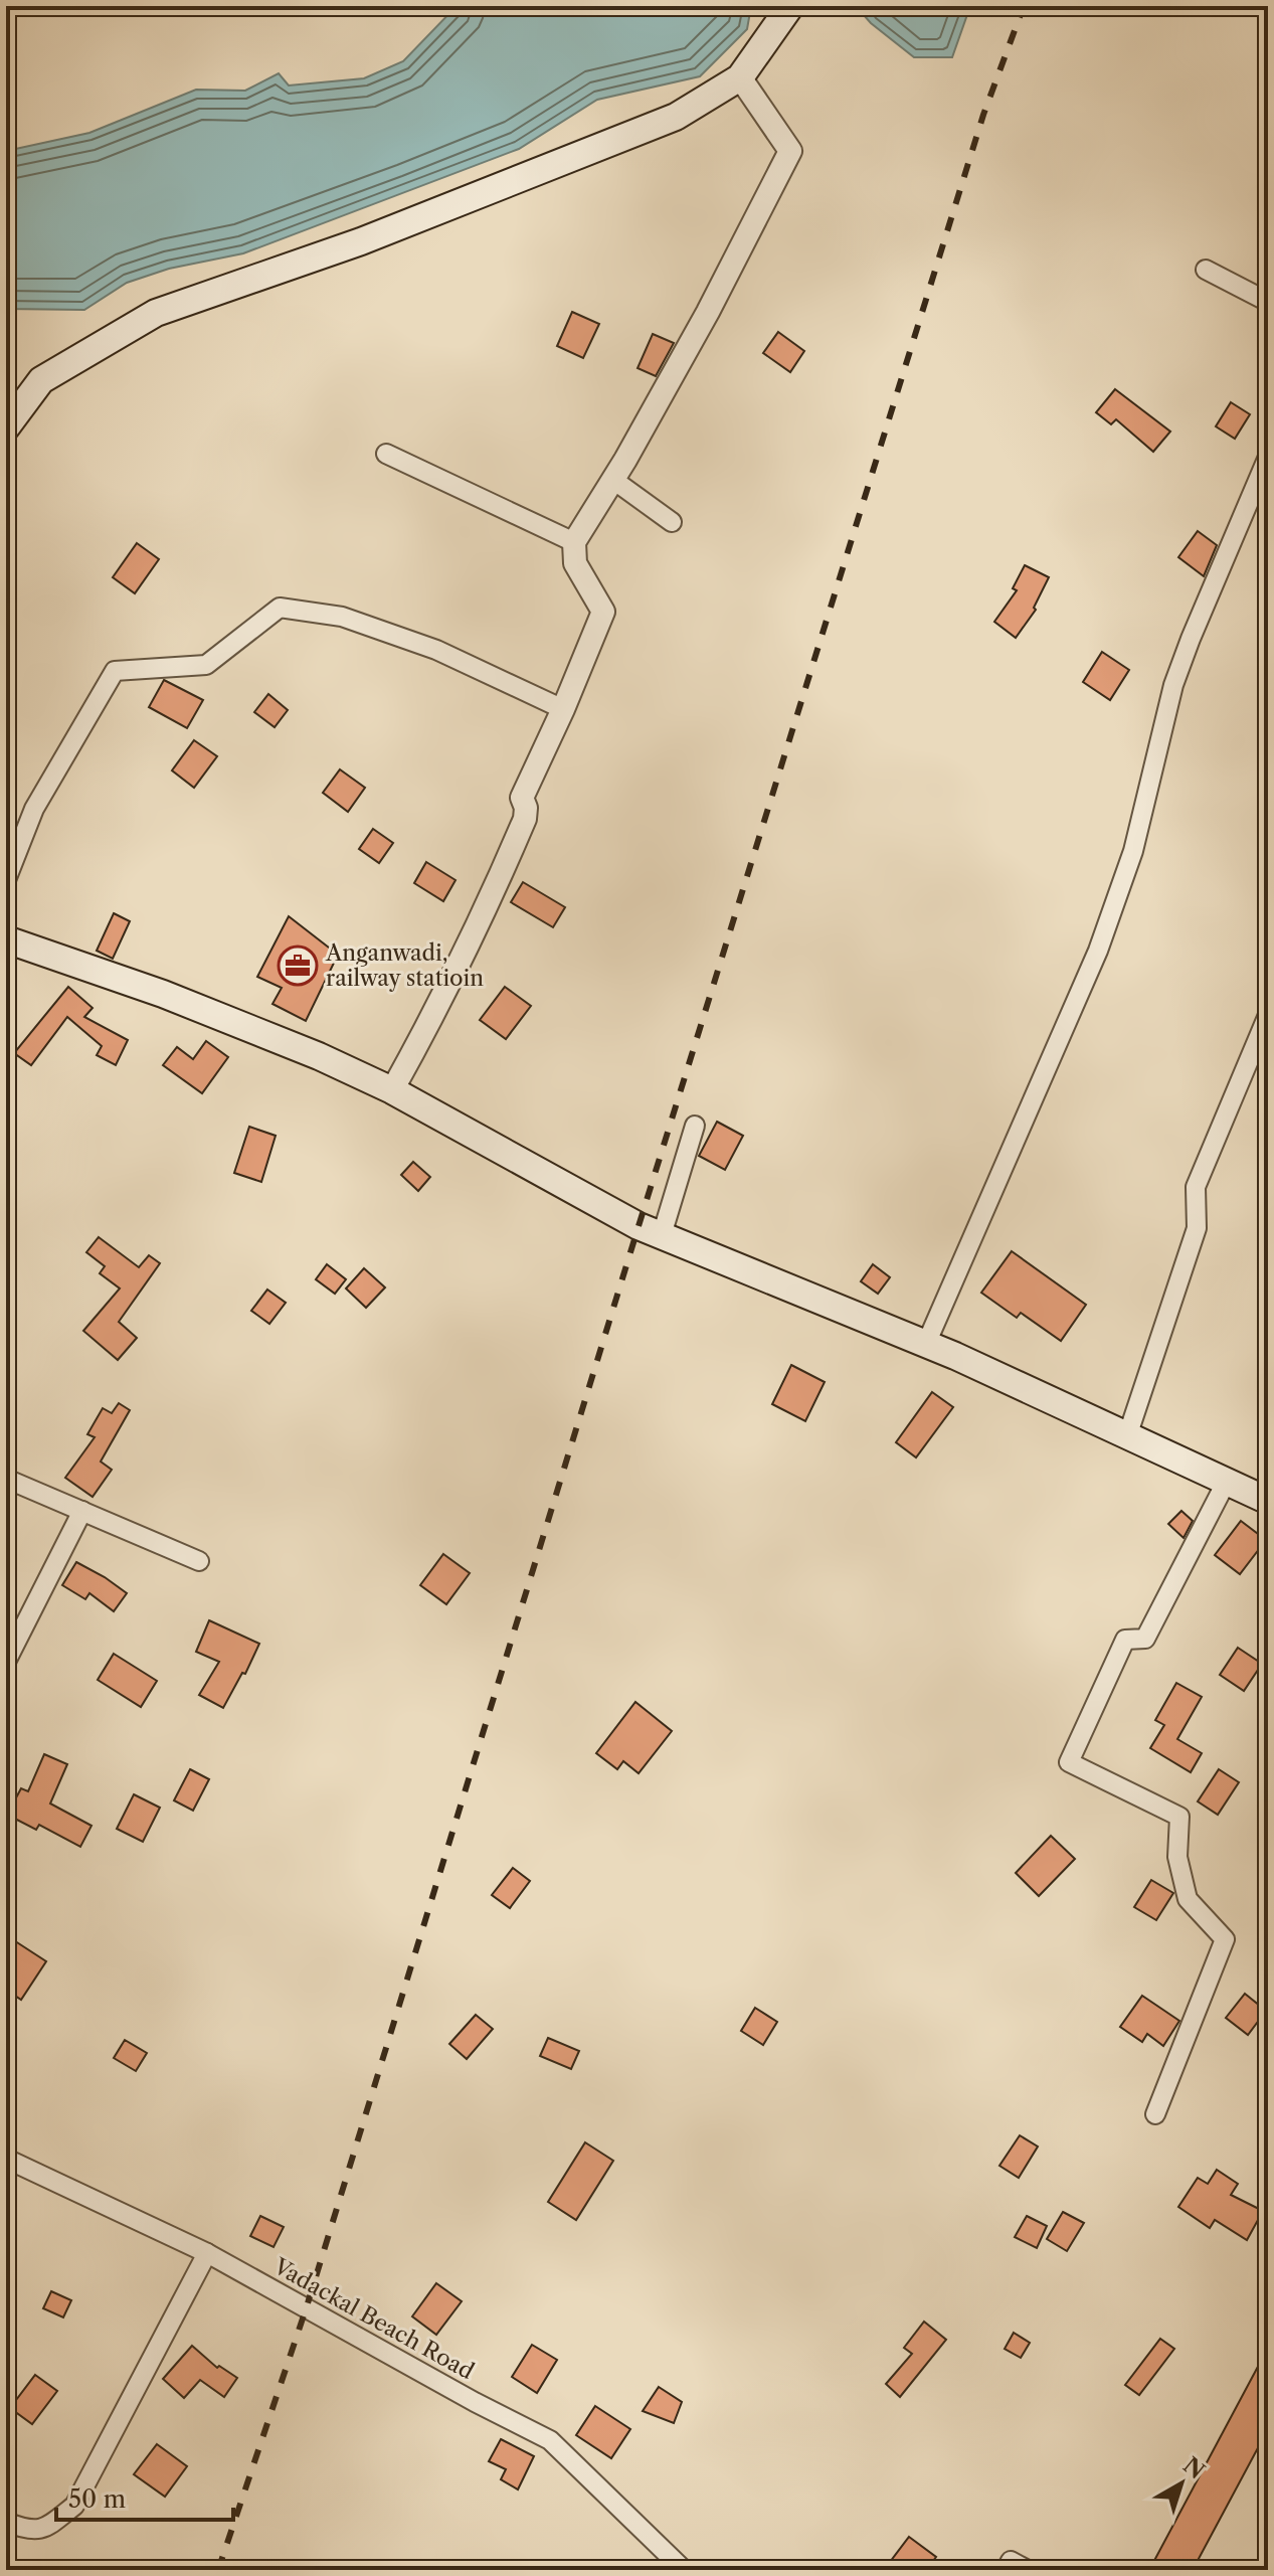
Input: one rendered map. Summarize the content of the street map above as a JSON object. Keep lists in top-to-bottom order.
{
  "streets": {
    "street": ["Vadackal Beach Road"]
  },
  "places": {
    "office": ["Anganwadi, railway statioin"]
  },
  "scale_bar": "50 m",
  "north": "top right"
}
